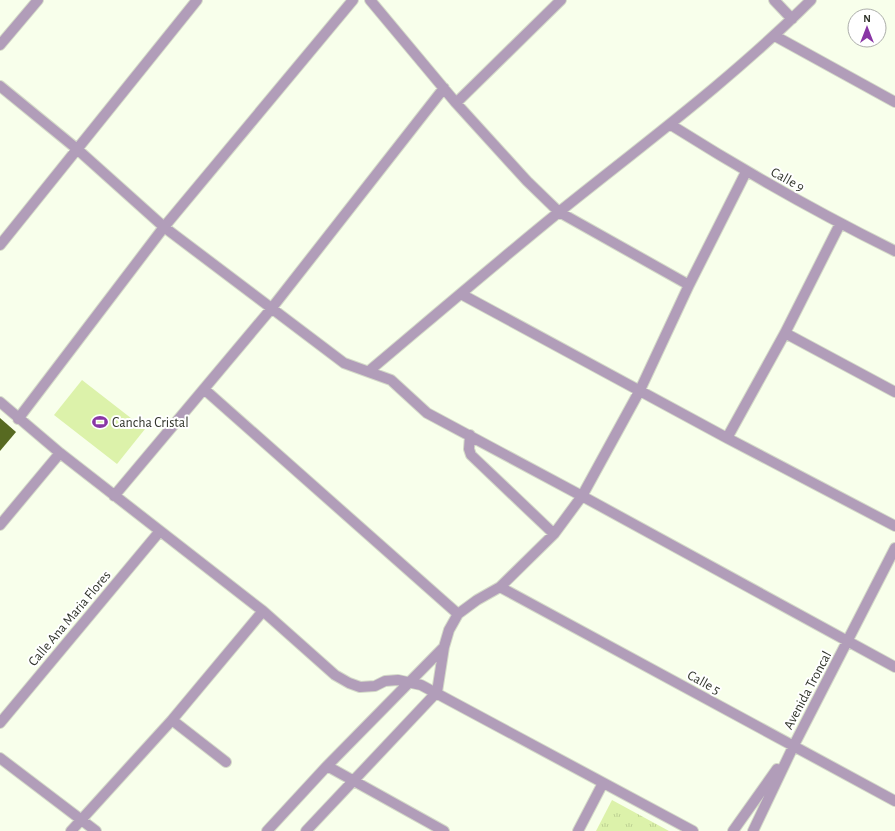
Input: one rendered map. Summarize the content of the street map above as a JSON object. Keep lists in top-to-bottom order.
{
  "streets": {
    "street": [
      "Calle 9",
      "Calle Ana Maria Flores",
      "Calle 5",
      "Avenida Troncal"
    ]
  },
  "crossings": [
    ["Calle 5", "Avenida Troncal"]
  ],
  "places": {
    "sports": ["Cancha Cristal"]
  },
  "north": "top"
}
